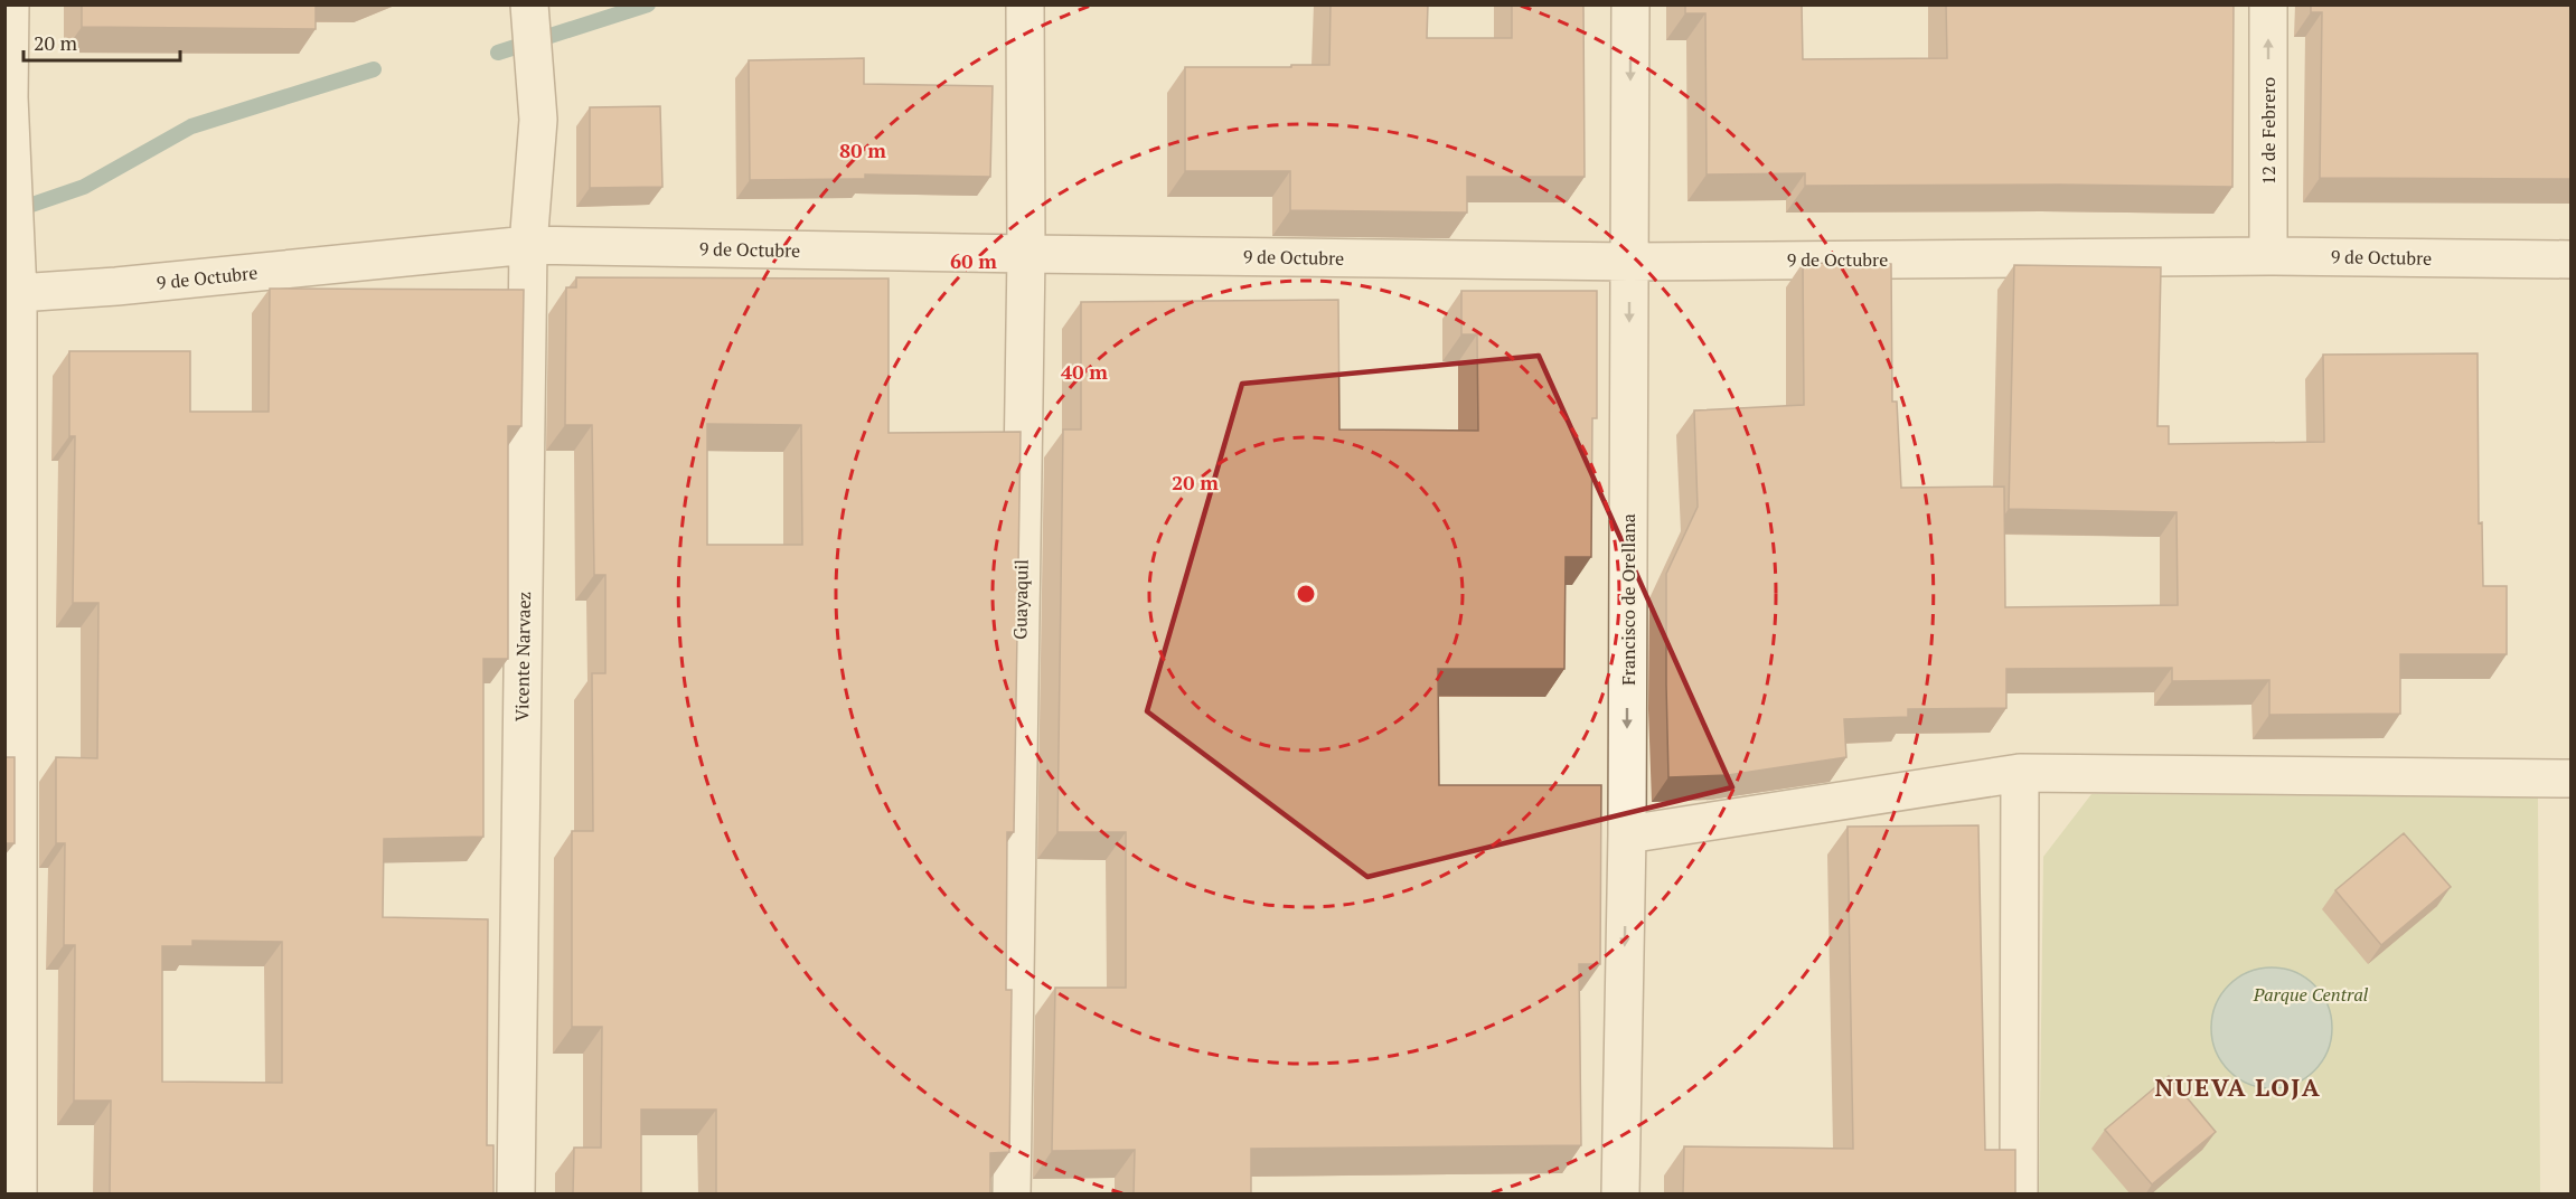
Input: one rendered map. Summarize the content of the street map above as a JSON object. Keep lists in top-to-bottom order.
{
  "streets": {
    "street": [
      "12 de Febrero",
      "9 de Octubre",
      "Guayaquil",
      "Francisco de Orellana",
      "Vicente Narvaez"
    ]
  },
  "crossings": [
    ["12 de Febrero", "9 de Octubre"],
    ["9 de Octubre", "Guayaquil"],
    ["9 de Octubre", "Francisco de Orellana"],
    ["9 de Octubre", "Vicente Narvaez"]
  ],
  "one_way": ["12 de Febrero", "Francisco de Orellana"],
  "districts": ["NUEVA LOJA"],
  "parks": ["Parque Central"],
  "scale_bar": "20 m",
  "rings": [
    "80 m",
    "60 m",
    "40 m",
    "20 m"
  ]
}
